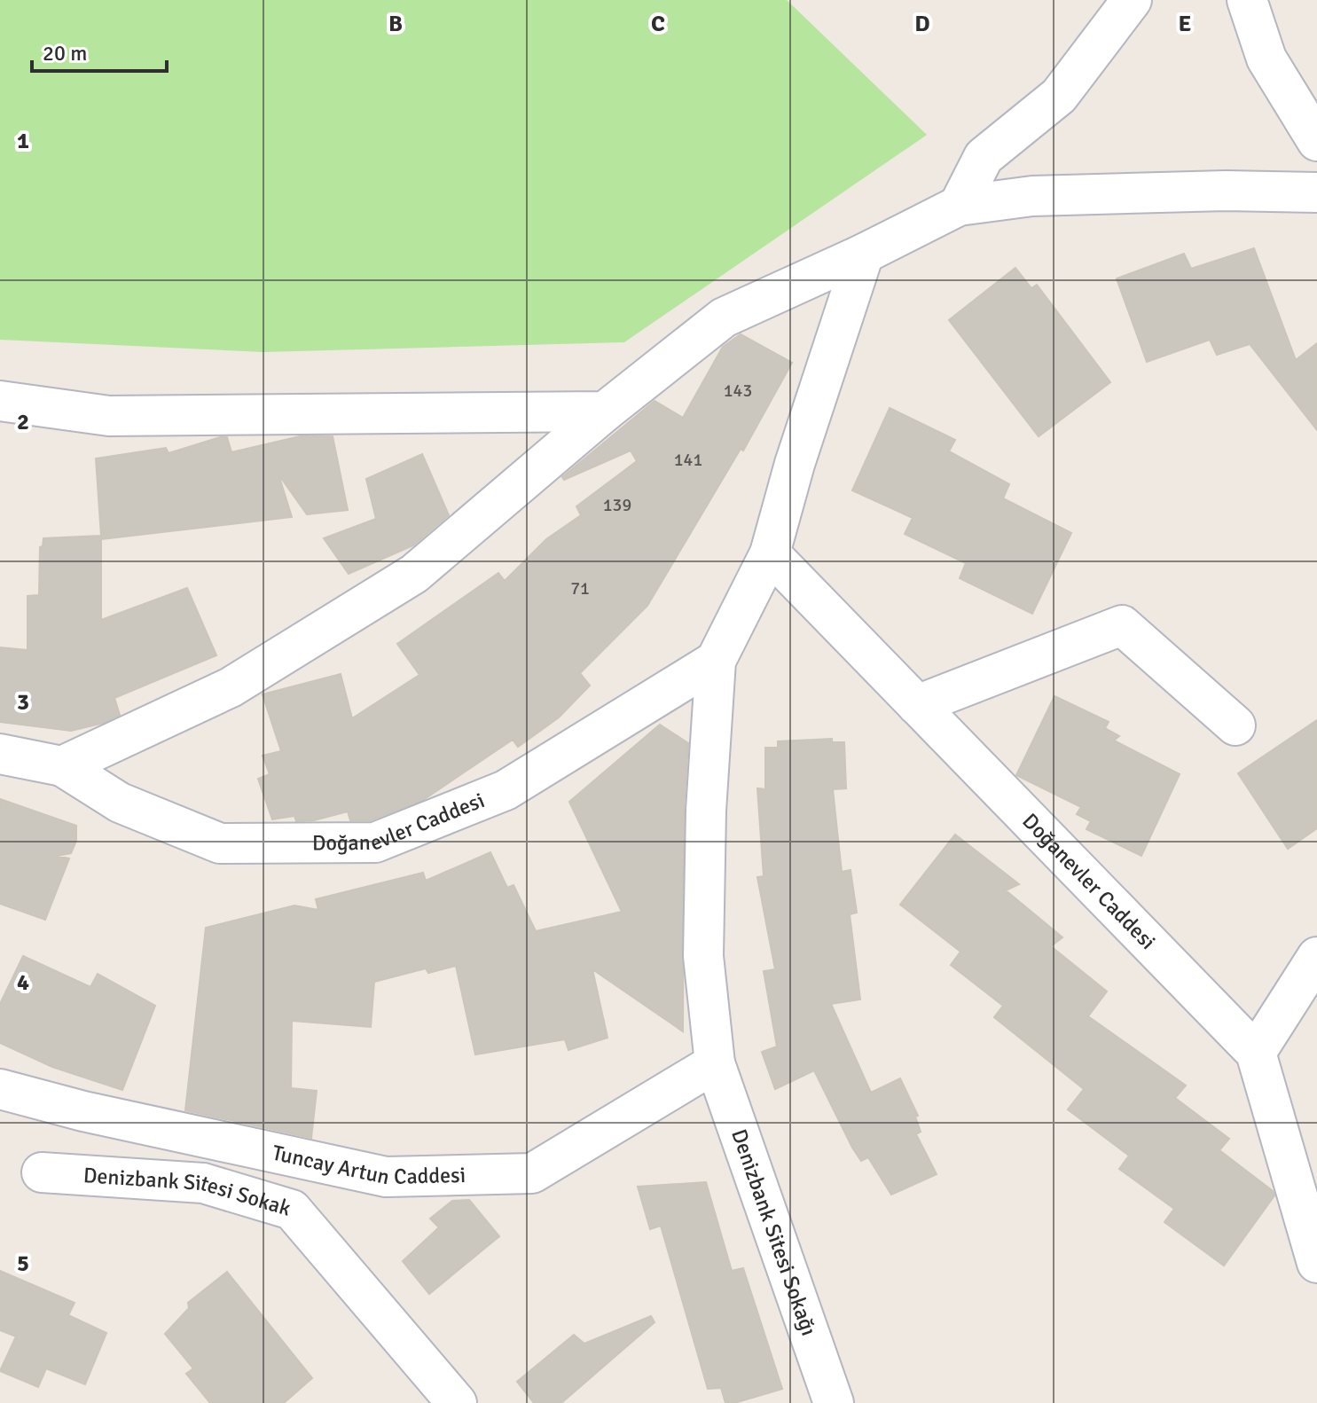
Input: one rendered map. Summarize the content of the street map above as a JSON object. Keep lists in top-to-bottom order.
{
  "streets": {
    "street": [
      "Doğanevler Caddesi",
      "Tuncay Artun Caddesi",
      "Denizbank Sitesi Sokak",
      "Denizbank Sitesi Sokağı"
    ]
  },
  "crossings": [
    ["Doğanevler Caddesi", "Denizbank Sitesi Sokağı"],
    ["Tuncay Artun Caddesi", "Denizbank Sitesi Sokağı"]
  ],
  "house_numbers": [
    "143",
    "141",
    "139",
    "71"
  ],
  "scale_bar": "20 m",
  "grid": {
    "columns": [
      "B",
      "C",
      "D",
      "E"
    ],
    "rows": [
      "1",
      "2",
      "3",
      "4",
      "5"
    ]
  }
}
